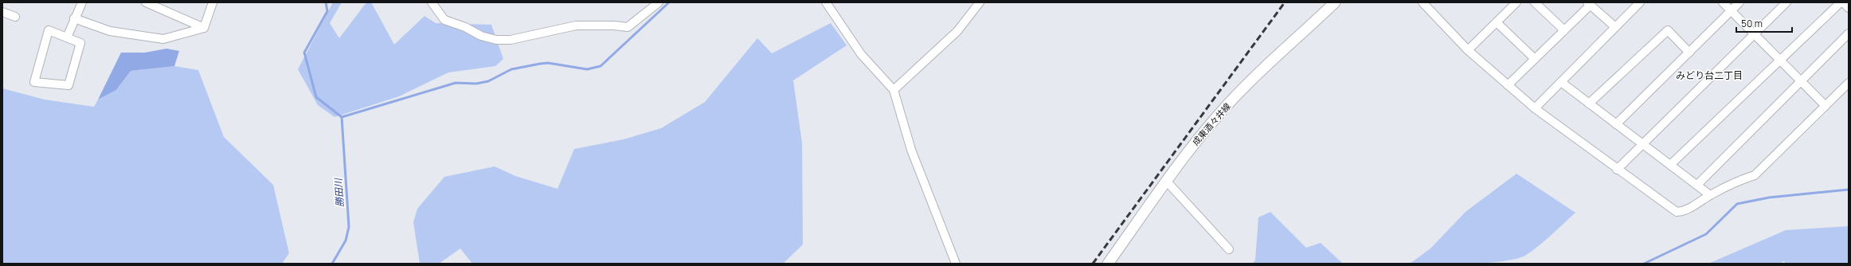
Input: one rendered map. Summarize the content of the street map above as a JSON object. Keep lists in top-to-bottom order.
{
  "streets": {
    "main road": ["成東酒々井線"]
  },
  "districts": ["みどり台二丁目"],
  "water": ["勝田川"],
  "scale_bar": "50 m"
}
